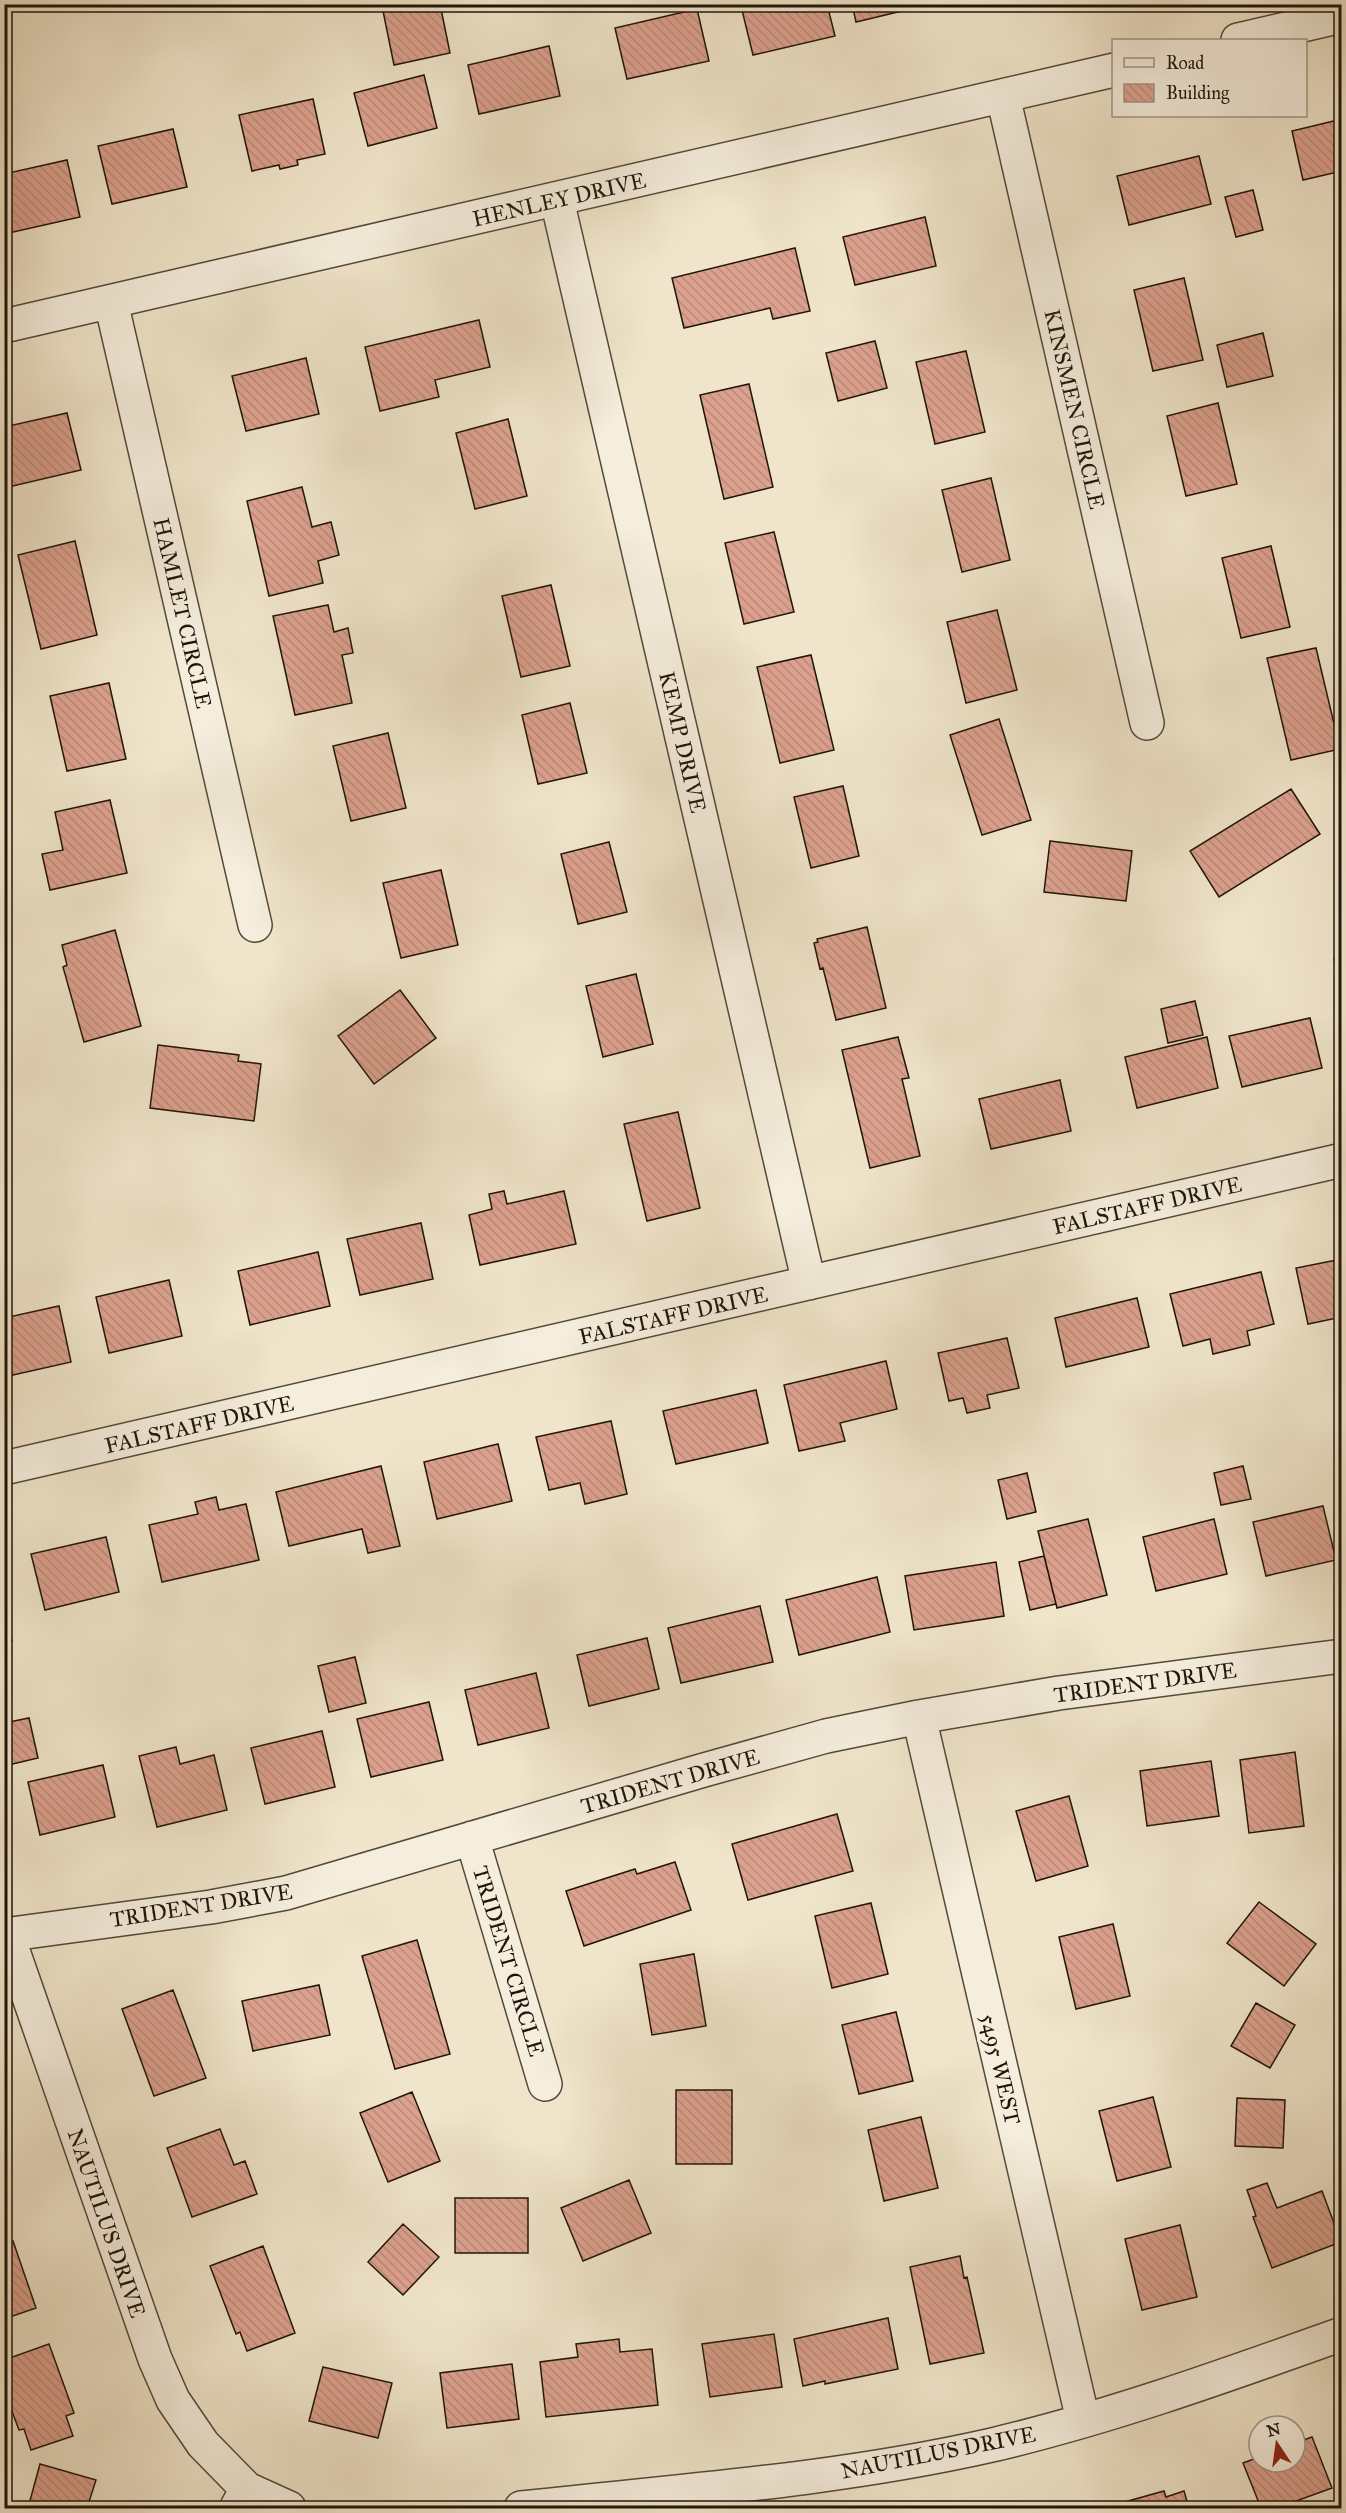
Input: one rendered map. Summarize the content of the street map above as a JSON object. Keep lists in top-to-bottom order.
{
  "streets": {
    "street": [
      "HENLEY DRIVE",
      "KINSMEN CIRCLE",
      "HAMLET CIRCLE",
      "KEMP DRIVE",
      "FALSTAFF DRIVE",
      "TRIDENT DRIVE",
      "TRIDENT CIRCLE",
      "5495 WEST",
      "NAUTILUS DRIVE"
    ]
  },
  "crossings": [
    ["HENLEY DRIVE", "KINSMEN CIRCLE"],
    ["HENLEY DRIVE", "HAMLET CIRCLE"],
    ["HENLEY DRIVE", "KEMP DRIVE"],
    ["KEMP DRIVE", "FALSTAFF DRIVE"],
    ["TRIDENT DRIVE", "TRIDENT CIRCLE"],
    ["TRIDENT DRIVE", "5495 WEST"],
    ["TRIDENT DRIVE", "NAUTILUS DRIVE"],
    ["5495 WEST", "NAUTILUS DRIVE"]
  ],
  "legend": ["Road", "Building"],
  "north": "top"
}
